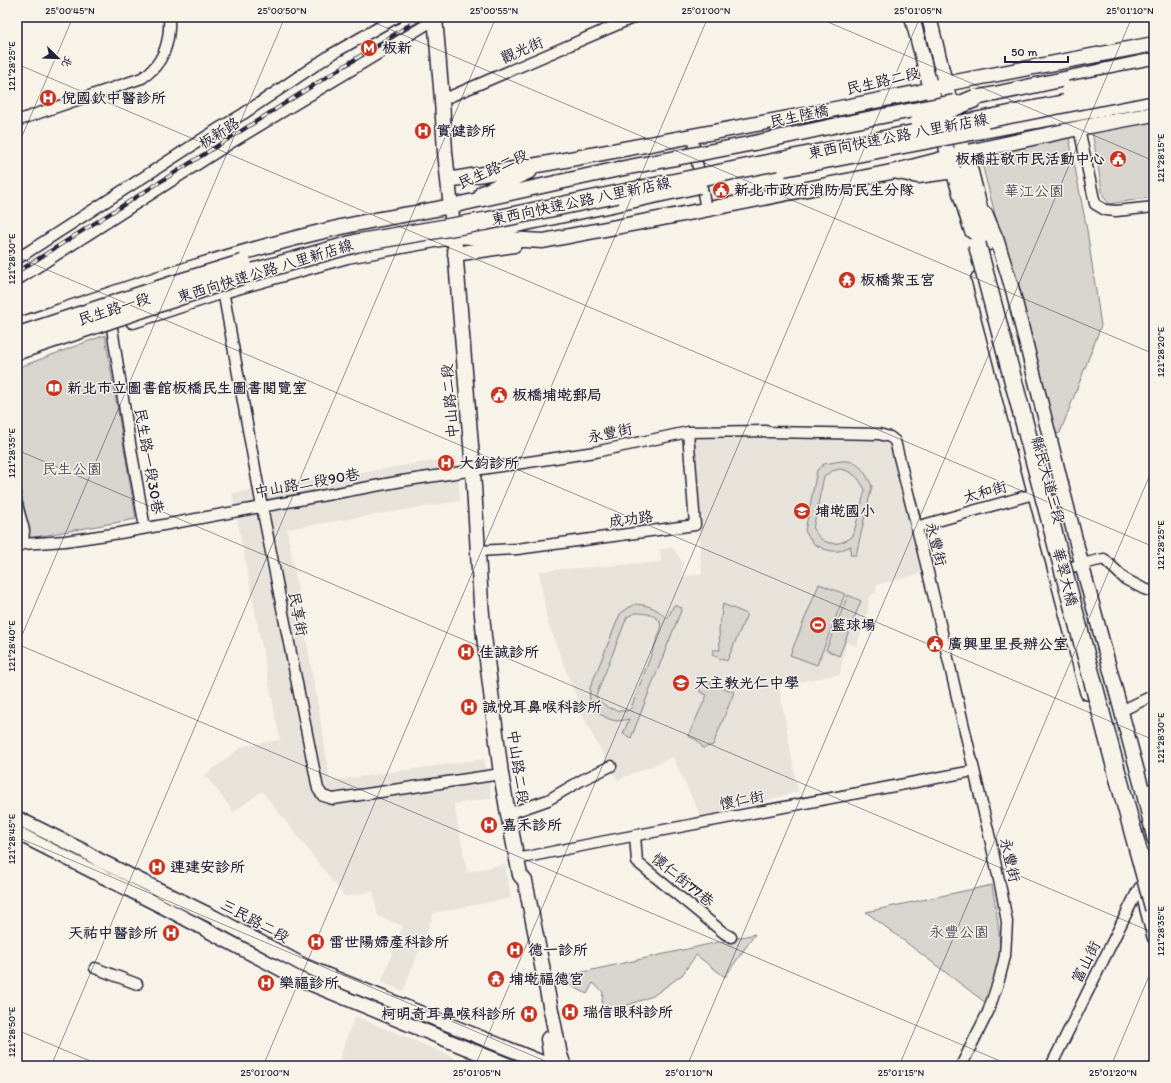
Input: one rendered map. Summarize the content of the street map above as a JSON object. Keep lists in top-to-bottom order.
{
  "streets": {
    "highway": ["東西向快速公路 八里新店線", "華翠大橋"],
    "main road": [
      "民生路二段",
      "民生陸橋",
      "民生路一段",
      "中山路二段",
      "縣民大道三段"
    ],
    "street": [
      "觀光街",
      "板新路",
      "永豐街",
      "民生路一段30巷",
      "中山路二段90巷",
      "太和街",
      "成功路",
      "民享街",
      "懷仁街",
      "懷仁街77巷",
      "三民路二段",
      "富山街"
    ]
  },
  "crossings": [
    ["觀光街", "中山路二段"],
    ["民生路二段", "民生陸橋"],
    ["民生路二段", "民生路一段"],
    ["民生路二段", "中山路二段"],
    ["民生陸橋", "民生路一段"],
    ["民生陸橋", "中山路二段"],
    ["板新路", "中山路二段"],
    ["民生路一段", "中山路二段"],
    ["民生路一段", "民生路一段30巷"],
    ["民生路一段", "民享街"],
    ["中山路二段", "永豐街"],
    ["中山路二段", "中山路二段90巷"],
    ["中山路二段", "成功路"],
    ["中山路二段", "民享街"],
    ["中山路二段", "懷仁街"],
    ["中山路二段", "三民路二段"],
    ["永豐街", "中山路二段90巷"],
    ["永豐街", "太和街"],
    ["永豐街", "成功路"],
    ["永豐街", "懷仁街"],
    ["民生路一段30巷", "中山路二段90巷"],
    ["縣民大道三段", "太和街"],
    ["縣民大道三段", "富山街"],
    ["中山路二段90巷", "民享街"],
    ["懷仁街", "懷仁街77巷"]
  ],
  "parks": ["華江公園", "民生公園", "永豐公園"],
  "places": {
    "metro station": ["板新"],
    "hospital": [
      "倪國欽中醫診所",
      "實健診所",
      "大鈞診所",
      "佳誠診所",
      "誠悅耳鼻喉科診所",
      "嘉禾診所",
      "連建安診所",
      "天祐中醫診所",
      "雷世陽婦產科診所",
      "德一診所",
      "樂福診所",
      "瑞信眼科診所",
      "柯明奇耳鼻喉科診所"
    ],
    "public building": [
      "板橋莊敬市民活動中心",
      "新北市政府消防局民生分隊",
      "板橋埔墘郵局",
      "廣興里里長辦公室"
    ],
    "temple": ["板橋紫玉宮", "埔墘福德宮"],
    "library": ["新北市立圖書館板橋民生圖書閱覽室"],
    "school or university": ["埔墘國小", "天主教光仁中學"],
    "sports": ["籃球場"]
  },
  "scale_bar": "50 m",
  "north": "bottom right",
  "coordinates": [
    "25°00'45\"N",
    "25°00'50\"N",
    "25°00'55\"N",
    "25°01'00\"N",
    "25°01'05\"N",
    "25°01'10\"N",
    "121°28'25\"E",
    "121°28'15\"E",
    "121°28'30\"E",
    "121°28'20\"E",
    "121°28'35\"E",
    "121°28'40\"E",
    "121°28'45\"E",
    "121°28'50\"E",
    "25°01'15\"N",
    "25°01'20\"N"
  ]
}
